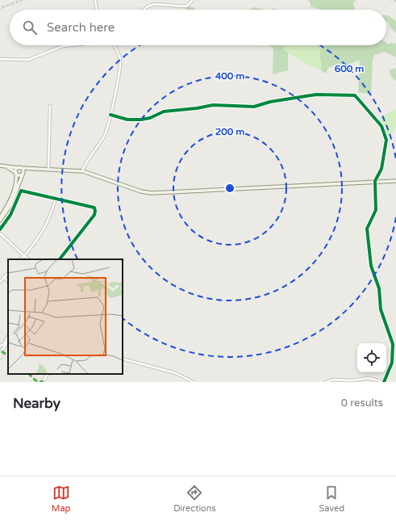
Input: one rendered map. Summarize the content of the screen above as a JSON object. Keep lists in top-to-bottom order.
{
  "page": {
    "search": "Search here",
    "heading": ["Nearby", "0 results"],
    "nav": ["Map", "Directions", "Saved"]
  },
  "rings": ["600 m", "400 m", "200 m"]
}
